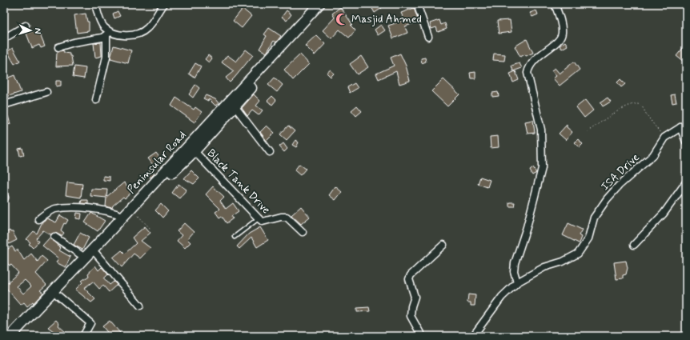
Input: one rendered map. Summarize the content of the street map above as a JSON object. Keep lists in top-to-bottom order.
{
  "streets": {
    "main road": ["Peninsular Road"],
    "street": ["ISA Drive", "Black Tank Drive"]
  },
  "crossings": [
    ["Peninsular Road", "Black Tank Drive"]
  ],
  "places": {
    "mosque": ["Masjid Ahmed"]
  },
  "north": "right"
}
